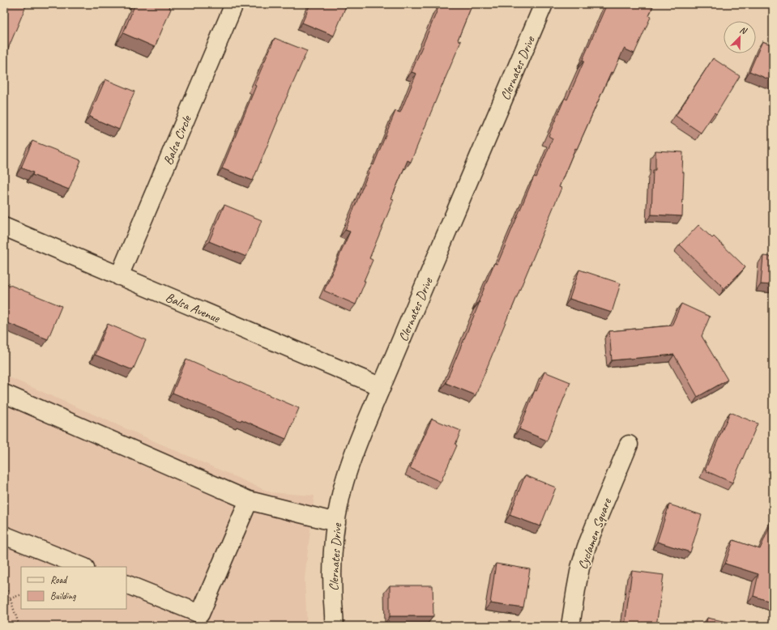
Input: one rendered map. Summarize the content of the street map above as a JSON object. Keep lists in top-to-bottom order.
{
  "streets": {
    "street": [
      "Clernates Drive",
      "Balsa Circle",
      "Balsa Avenue",
      "Cyclamen Square"
    ]
  },
  "crossings": [
    ["Clernates Drive", "Balsa Avenue"],
    ["Balsa Circle", "Balsa Avenue"]
  ],
  "legend": ["Road", "Building"],
  "north": "top right"
}
